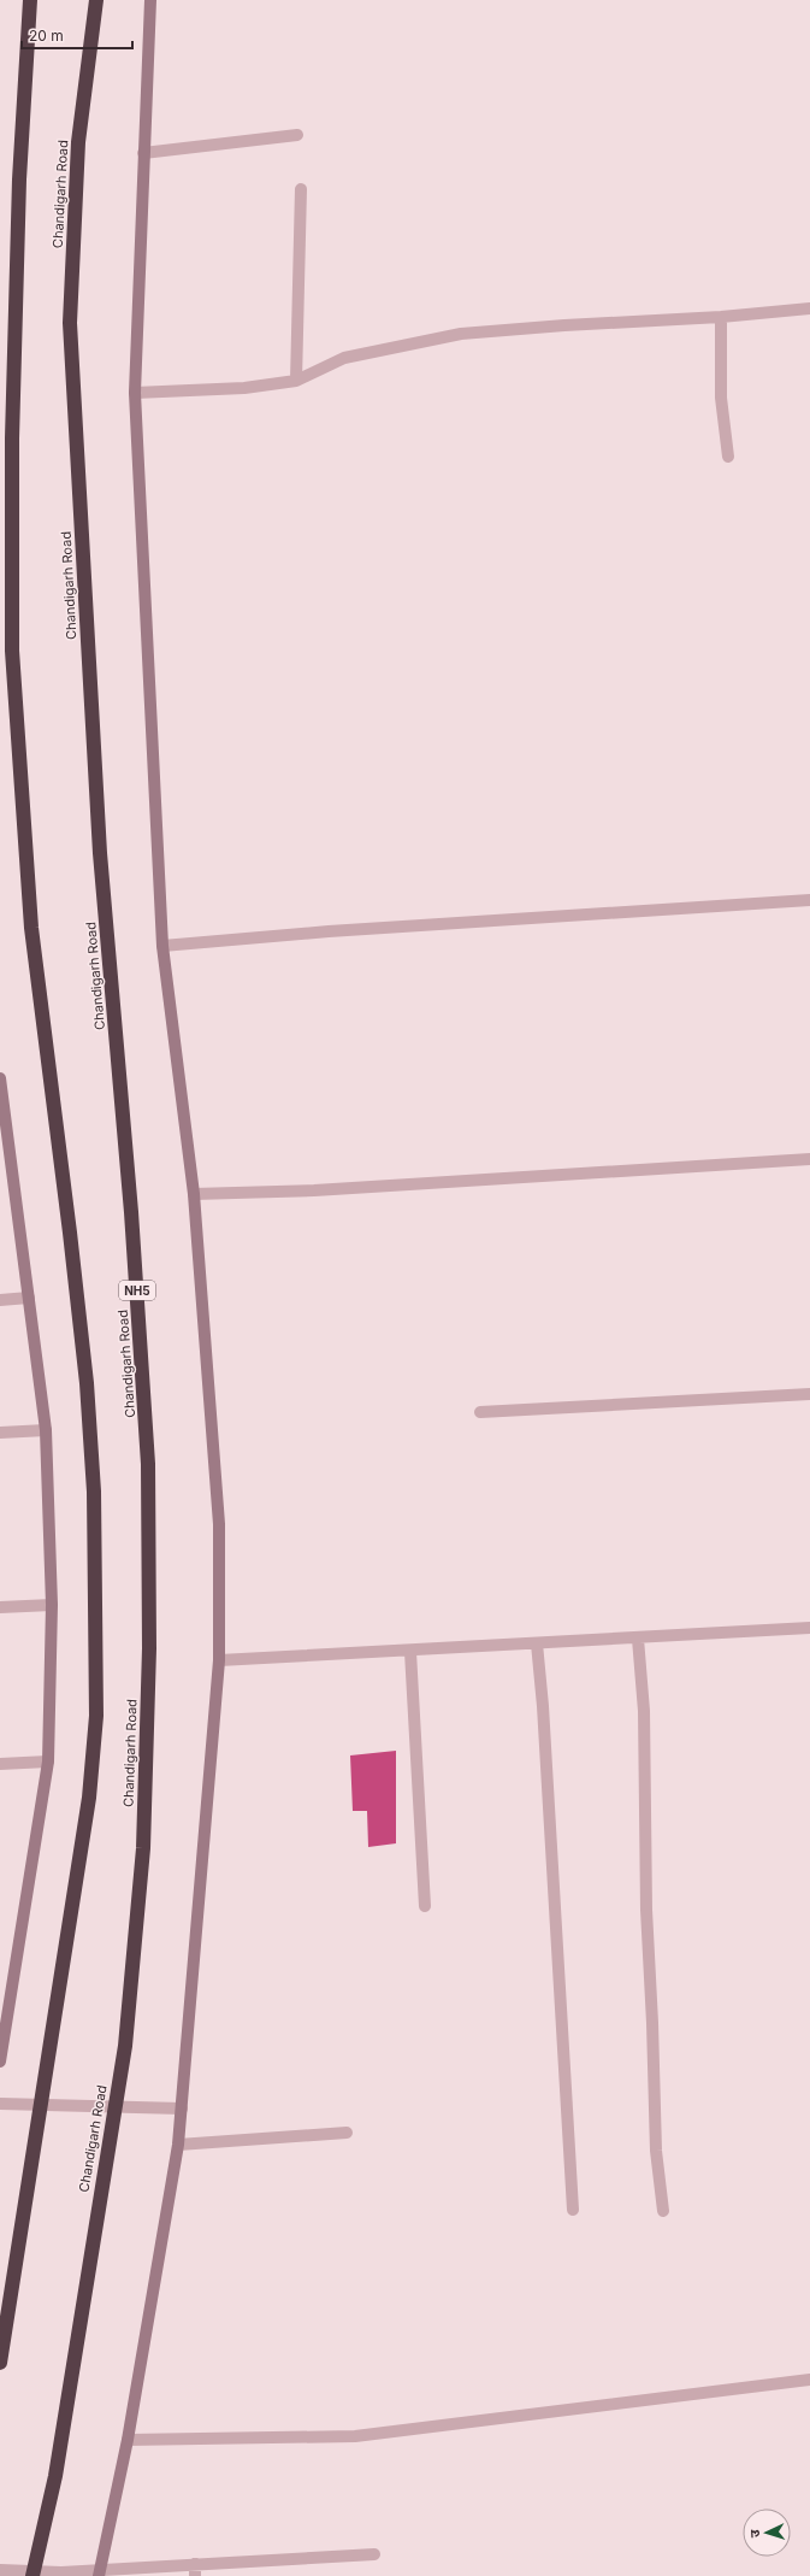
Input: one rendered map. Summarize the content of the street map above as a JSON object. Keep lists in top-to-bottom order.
{
  "streets": {
    "highway": ["Chandigarh Road", "NH5"]
  },
  "scale_bar": "20 m",
  "north": "left"
}
